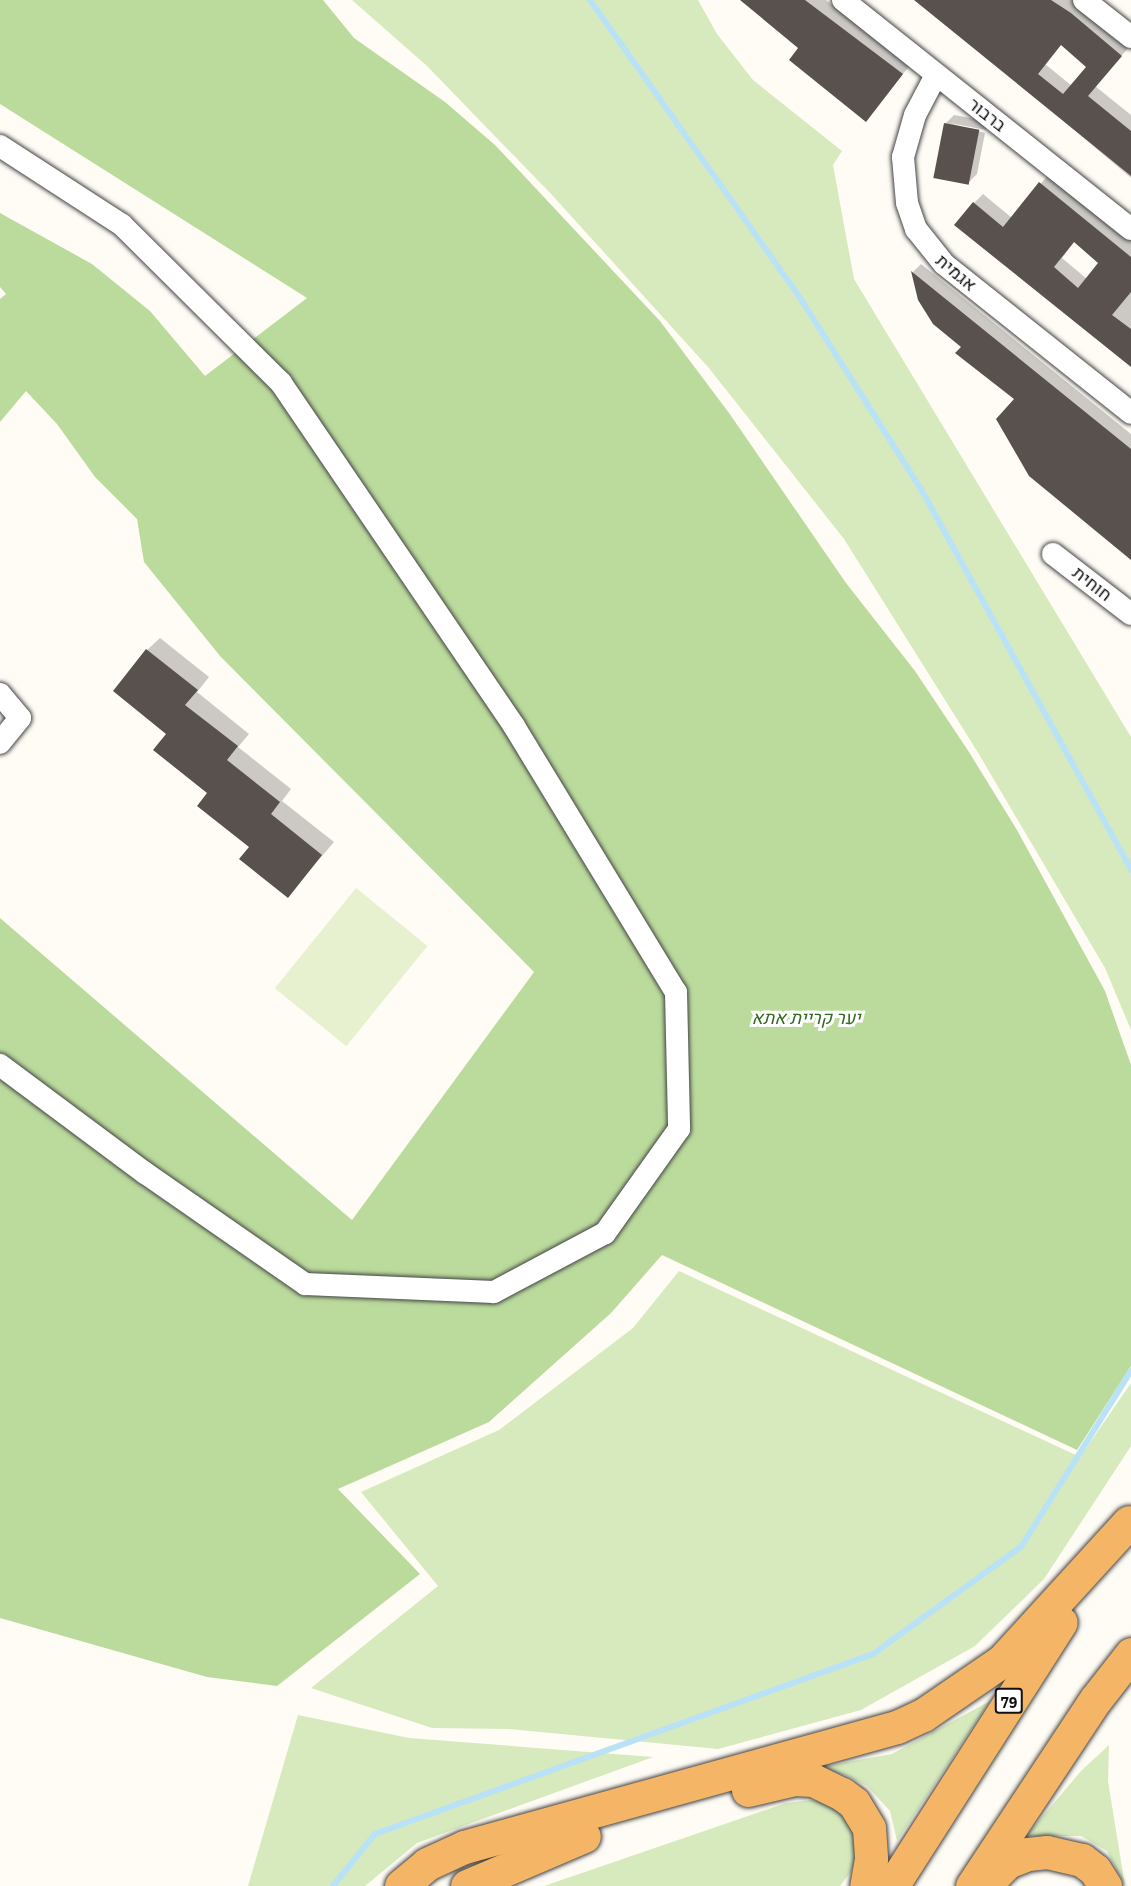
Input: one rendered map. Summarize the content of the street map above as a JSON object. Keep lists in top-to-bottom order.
{
  "streets": {
    "highway": ["79"],
    "street": ["ברבור", "אגמית", "חוחית"]
  },
  "crossings": [
    ["ברבור", "אגמית"]
  ],
  "parks": ["יער קריית אתא"]
}
